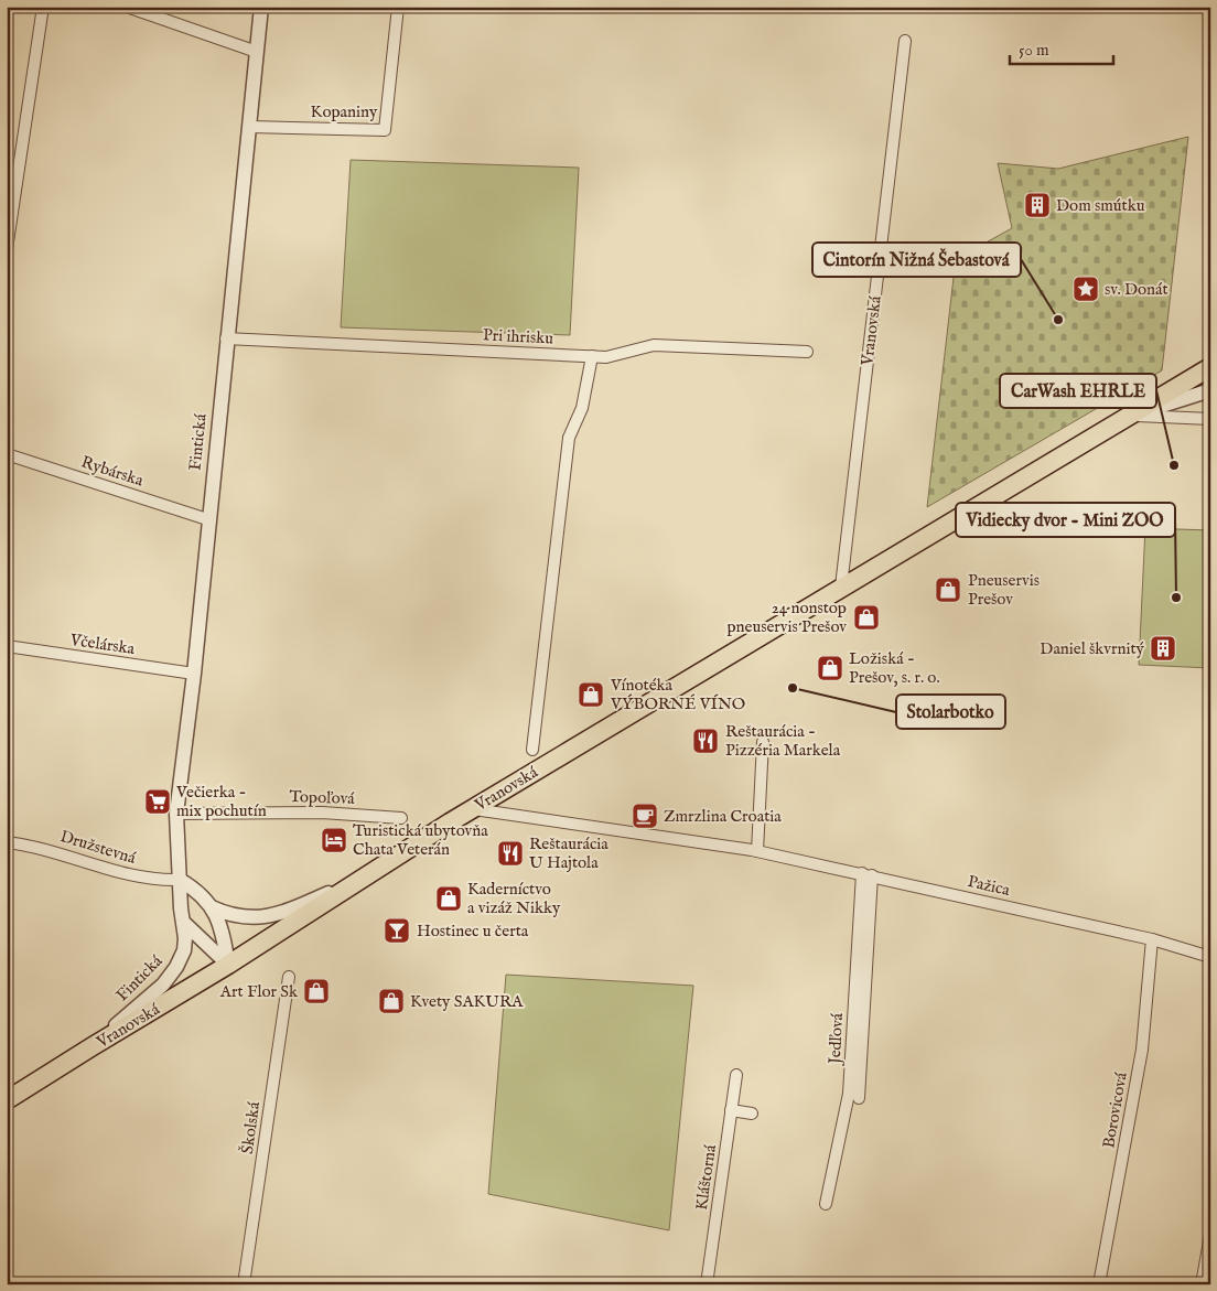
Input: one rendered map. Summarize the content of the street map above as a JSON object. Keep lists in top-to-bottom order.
{
  "streets": {
    "main road": ["Vranovská"],
    "street": [
      "Kopaniny",
      "Pri ihrisku",
      "Fintická",
      "Rybárska",
      "Včelárska",
      "Topoľová",
      "Družstevná",
      "Pažica",
      "Jedľová",
      "Borovicová",
      "Školská",
      "Kláštorná"
    ]
  },
  "crossings": [
    ["Kopaniny", "Fintická"],
    ["Vranovská", "Pri ihrisku"],
    ["Vranovská", "Fintická"],
    ["Vranovská", "Pažica"],
    ["Pri ihrisku", "Fintická"],
    ["Fintická", "Rybárska"],
    ["Fintická", "Včelárska"],
    ["Fintická", "Topoľová"],
    ["Fintická", "Družstevná"],
    ["Pažica", "Jedľová"],
    ["Pažica", "Borovicová"]
  ],
  "places": {
    "building": ["Dom smútku", "Daniel škvrnitý"],
    "place": ["sv. Donát"],
    "other": [
      "Cintorín Nižná Šebastová",
      "CarWash EHRLE",
      "Vidiecky dvor - Mini ZOO",
      "Stolarbotko"
    ],
    "shop": [
      "Pneuservis Prešov",
      "24 nonstop pneuservis Prešov",
      "Ložiská - Prešov, s. r. o.",
      "Vínotéka VÝBORNÉ VÍNO",
      "Kaderníctvo a vizáž Nikky",
      "Art Flor Sk",
      "Kvety SAKURA"
    ],
    "restaurant": ["Reštaurácia - Pizzéria Markela", "Reštaurácia U Hajtola"],
    "supermarket": ["Večierka - mix pochutín"],
    "cafe": ["Zmrzlina Croatia"],
    "hotel": ["Turistická ubytovňa Chata Veterán"],
    "bar": ["Hostinec u čerta"]
  },
  "scale_bar": "50 m"
}
